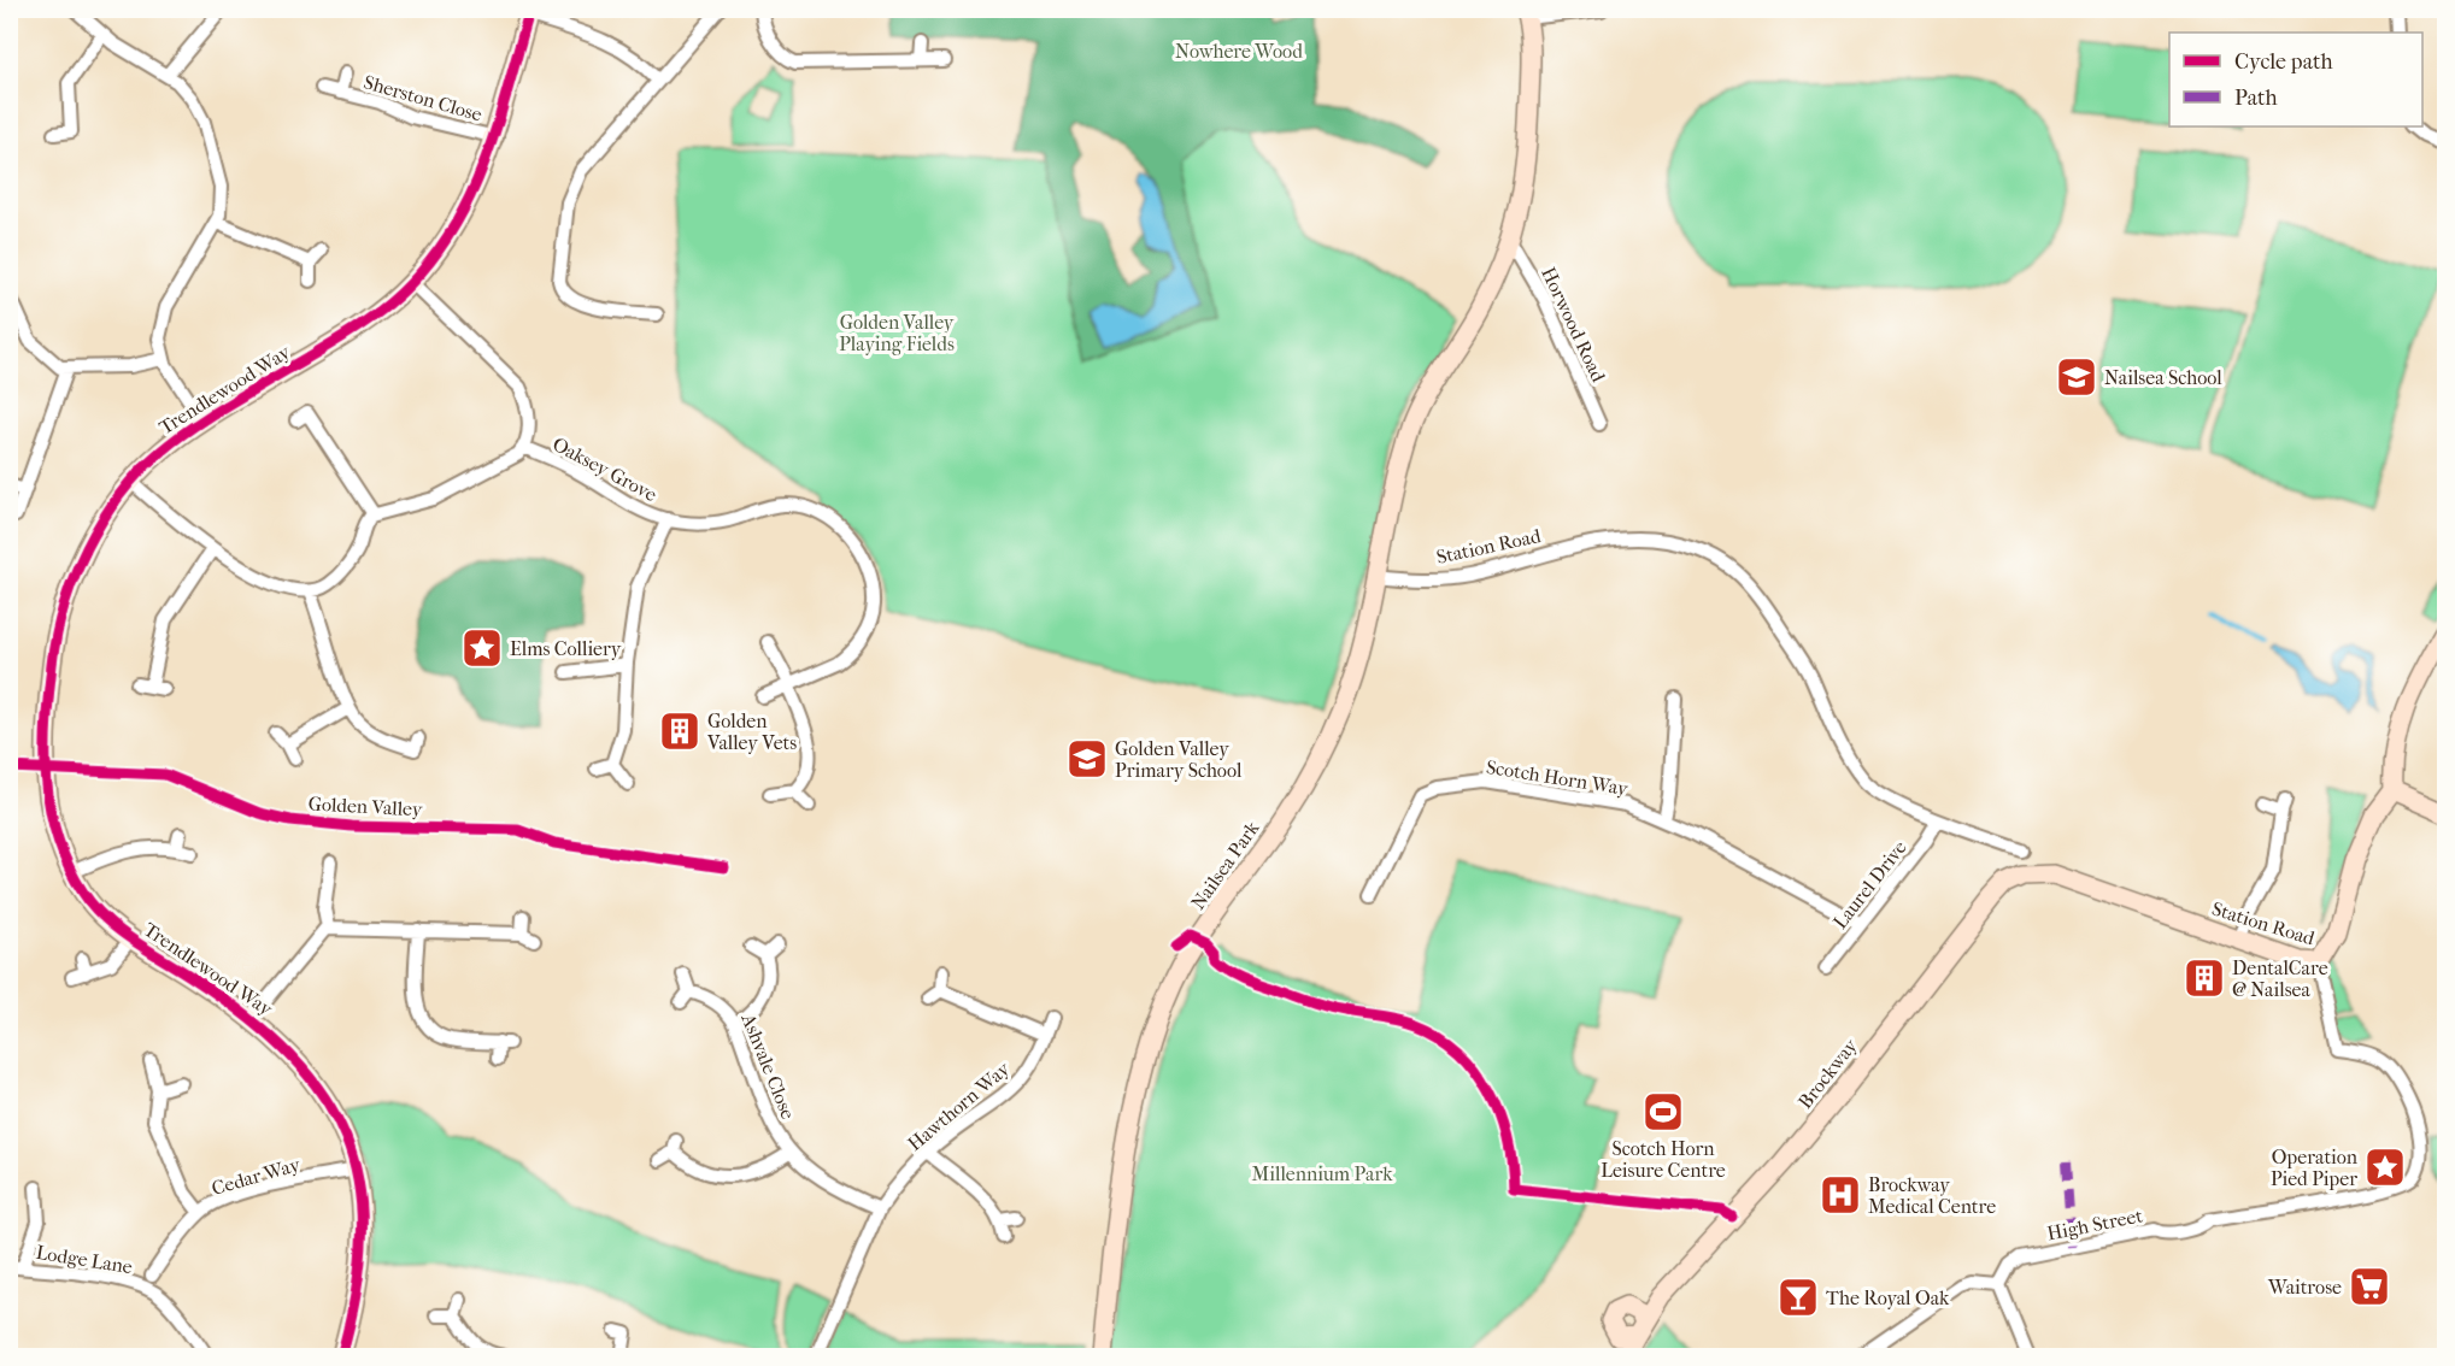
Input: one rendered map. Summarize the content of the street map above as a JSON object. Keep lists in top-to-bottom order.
{
  "streets": {
    "street": [
      "Sherston Close",
      "Horwood Road",
      "Trendlewood Way",
      "Oaksey Grove",
      "Station Road",
      "Scotch Horn Way",
      "Nailsea Park",
      "Laurel Drive",
      "Ashvale Close",
      "Brockway",
      "Hawthorn Way",
      "Cedar Way",
      "High Street",
      "Lodge Lane"
    ],
    "cycle path": ["Golden Valley"]
  },
  "crossings": [
    ["Sherston Close", "Trendlewood Way"],
    ["Trendlewood Way", "Cedar Way"],
    ["Station Road", "Nailsea Park"],
    ["Station Road", "Laurel Drive"],
    ["Station Road", "Brockway"],
    ["Station Road", "High Street"],
    ["Scotch Horn Way", "Laurel Drive"],
    ["Ashvale Close", "Hawthorn Way"]
  ],
  "parks": ["Nowhere Wood", "Golden Valley Playing Fields", "Millennium Park"],
  "places": {
    "school or university": ["Nailsea School", "Golden Valley Primary School"],
    "place": ["Elms Colliery", "Operation Pied Piper"],
    "building": ["Golden Valley Vets", "DentalCare @ Nailsea"],
    "sports": ["Scotch Horn Leisure Centre"],
    "hospital": ["Brockway Medical Centre"],
    "supermarket": ["Waitrose"],
    "bar": ["The Royal Oak"]
  },
  "legend": ["Cycle path", "Path"]
}
